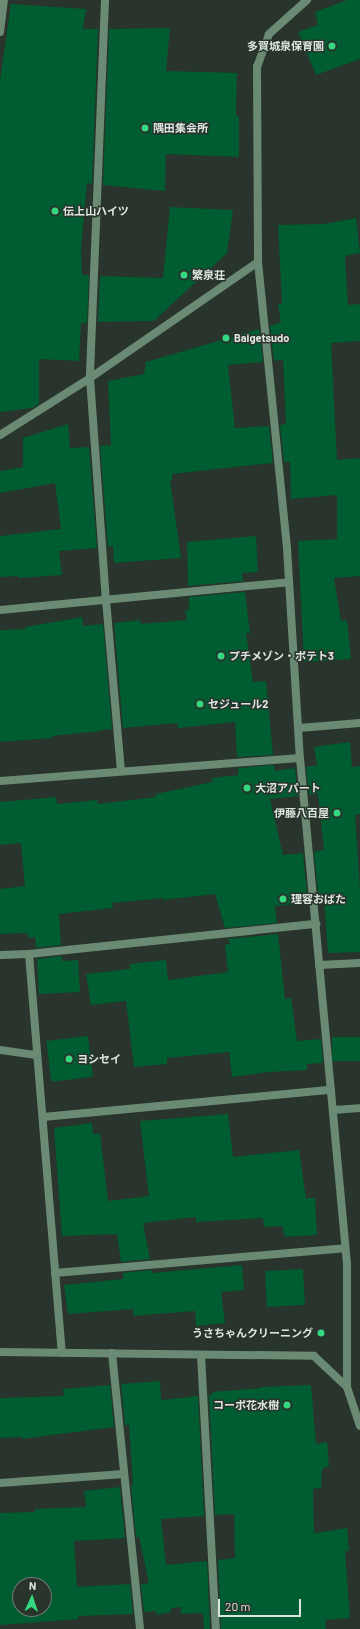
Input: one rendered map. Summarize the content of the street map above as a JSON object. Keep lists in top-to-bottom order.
{
  "places": [
    "多賀城泉保育園",
    "隅田集会所",
    "伝上山ハイツ",
    "繁泉荘",
    "Baigetsudo",
    "プチメゾン・ポテト3",
    "セジュール2",
    "大沼アパート",
    "伊藤八百屋",
    "理容おばた",
    "ヨシセイ",
    "うさちゃんクリーニング",
    "コーポ花水樹"
  ],
  "scale_bar": "20 m",
  "north": "top"
}
